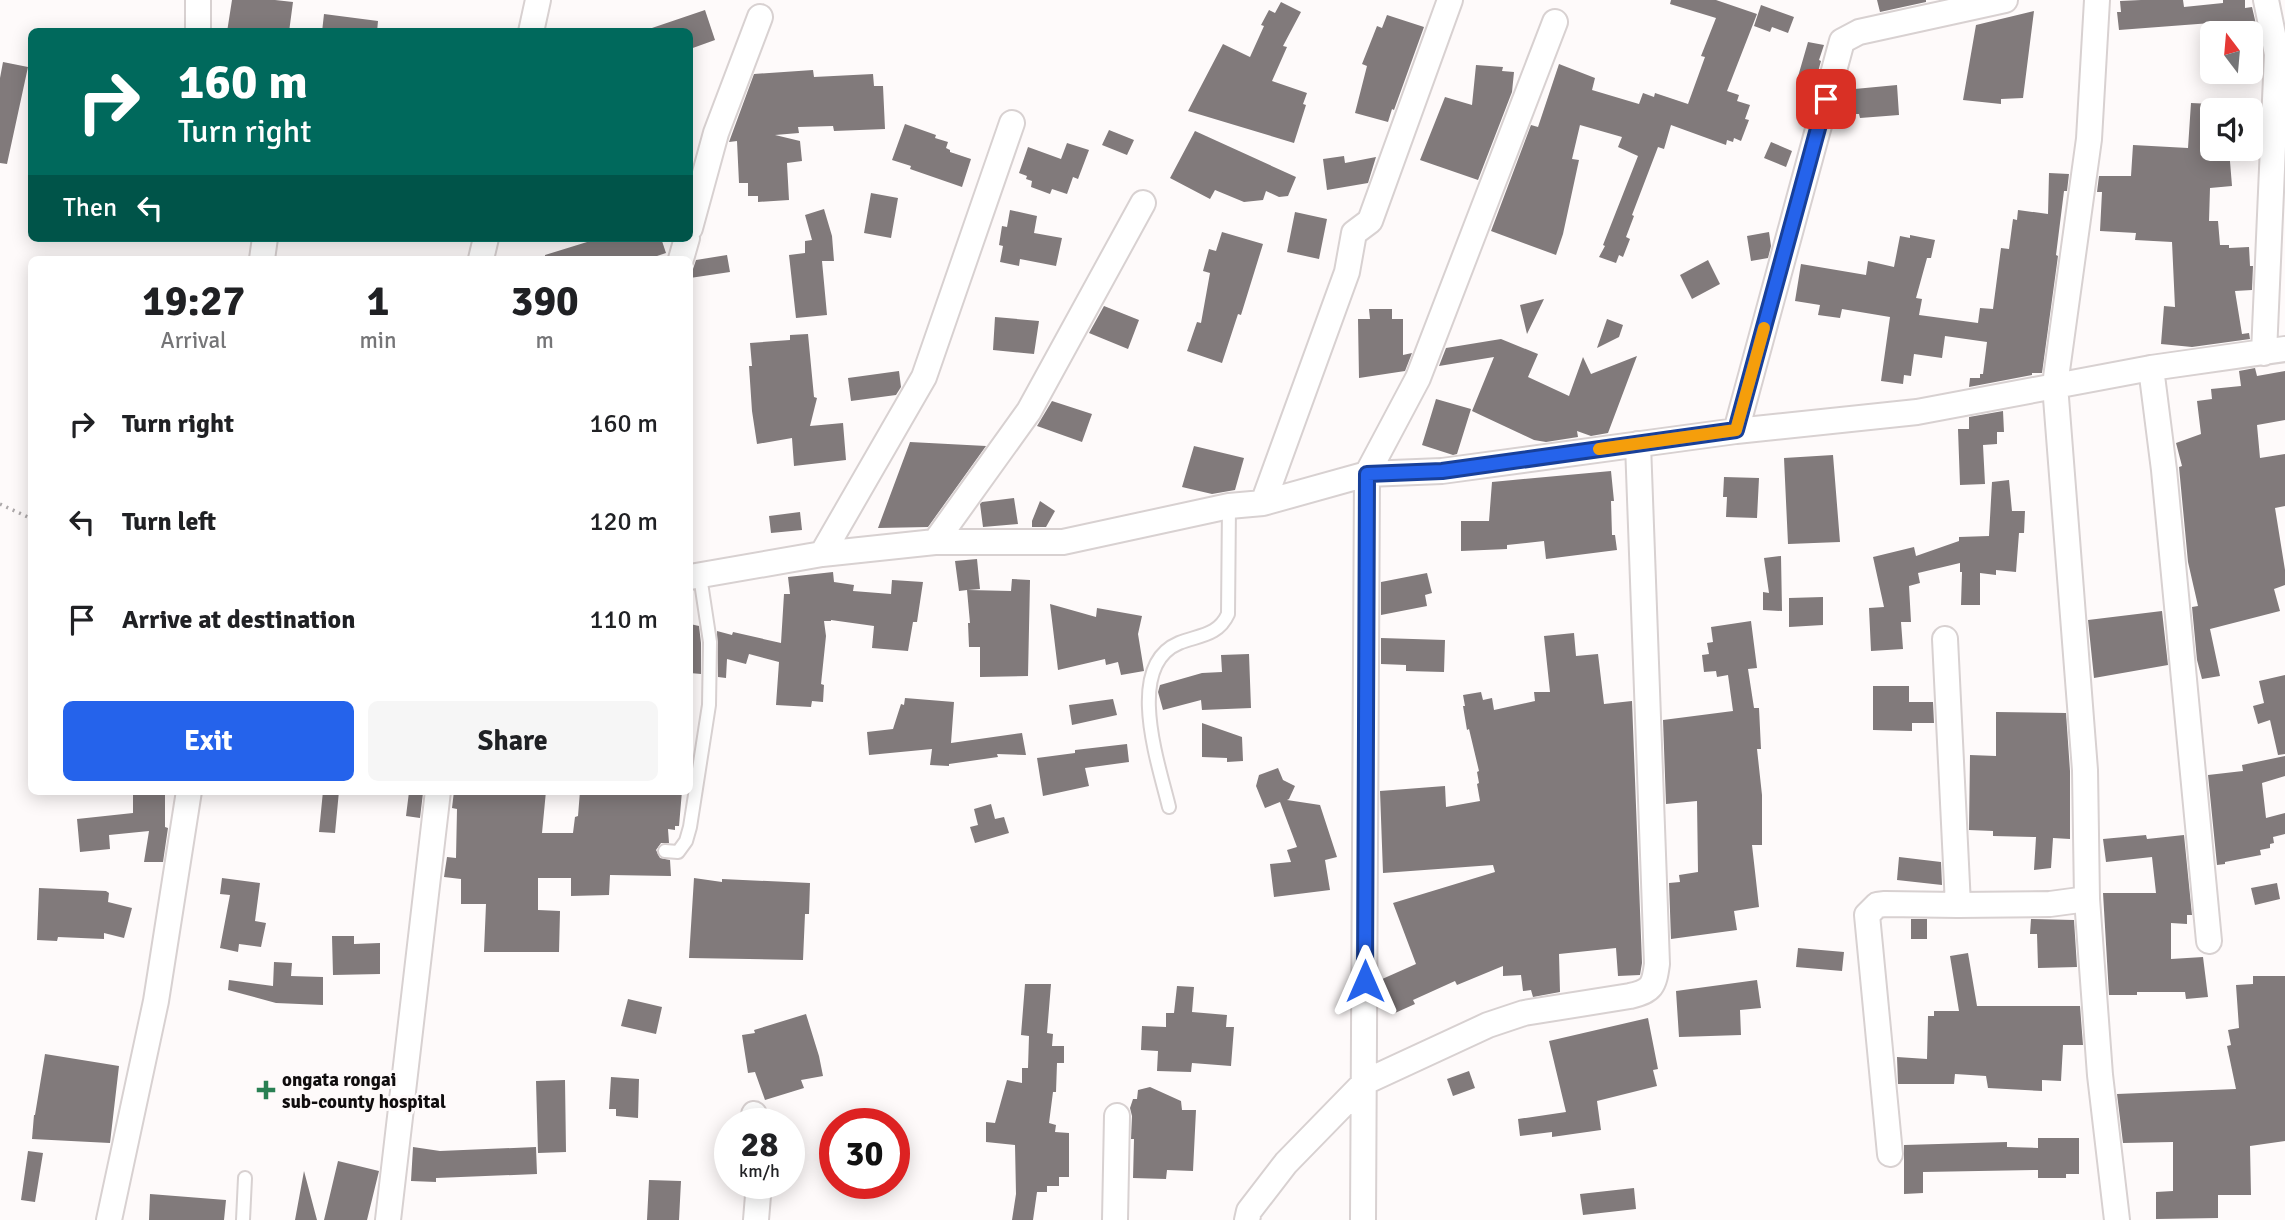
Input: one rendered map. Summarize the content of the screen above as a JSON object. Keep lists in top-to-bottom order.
{
  "places": {
    "health": ["ongata rongai sub-county hospital"]
  },
  "north": "top",
  "page": {
    "turn": ["160 m", "Turn right"],
    "then": "Then",
    "eta": [
      "19:27",
      "Arrival",
      "1",
      "min",
      "390",
      "m"
    ],
    "list": [
      {
        "name": "Turn right",
        "value": "160 m"
      },
      {
        "name": "Turn left",
        "value": "120 m"
      },
      {
        "name": "Arrive at destination",
        "value": "110 m"
      }
    ],
    "buttons": ["Exit", "Share"],
    "speed": "28 km/h",
    "limit": "30"
  }
}
